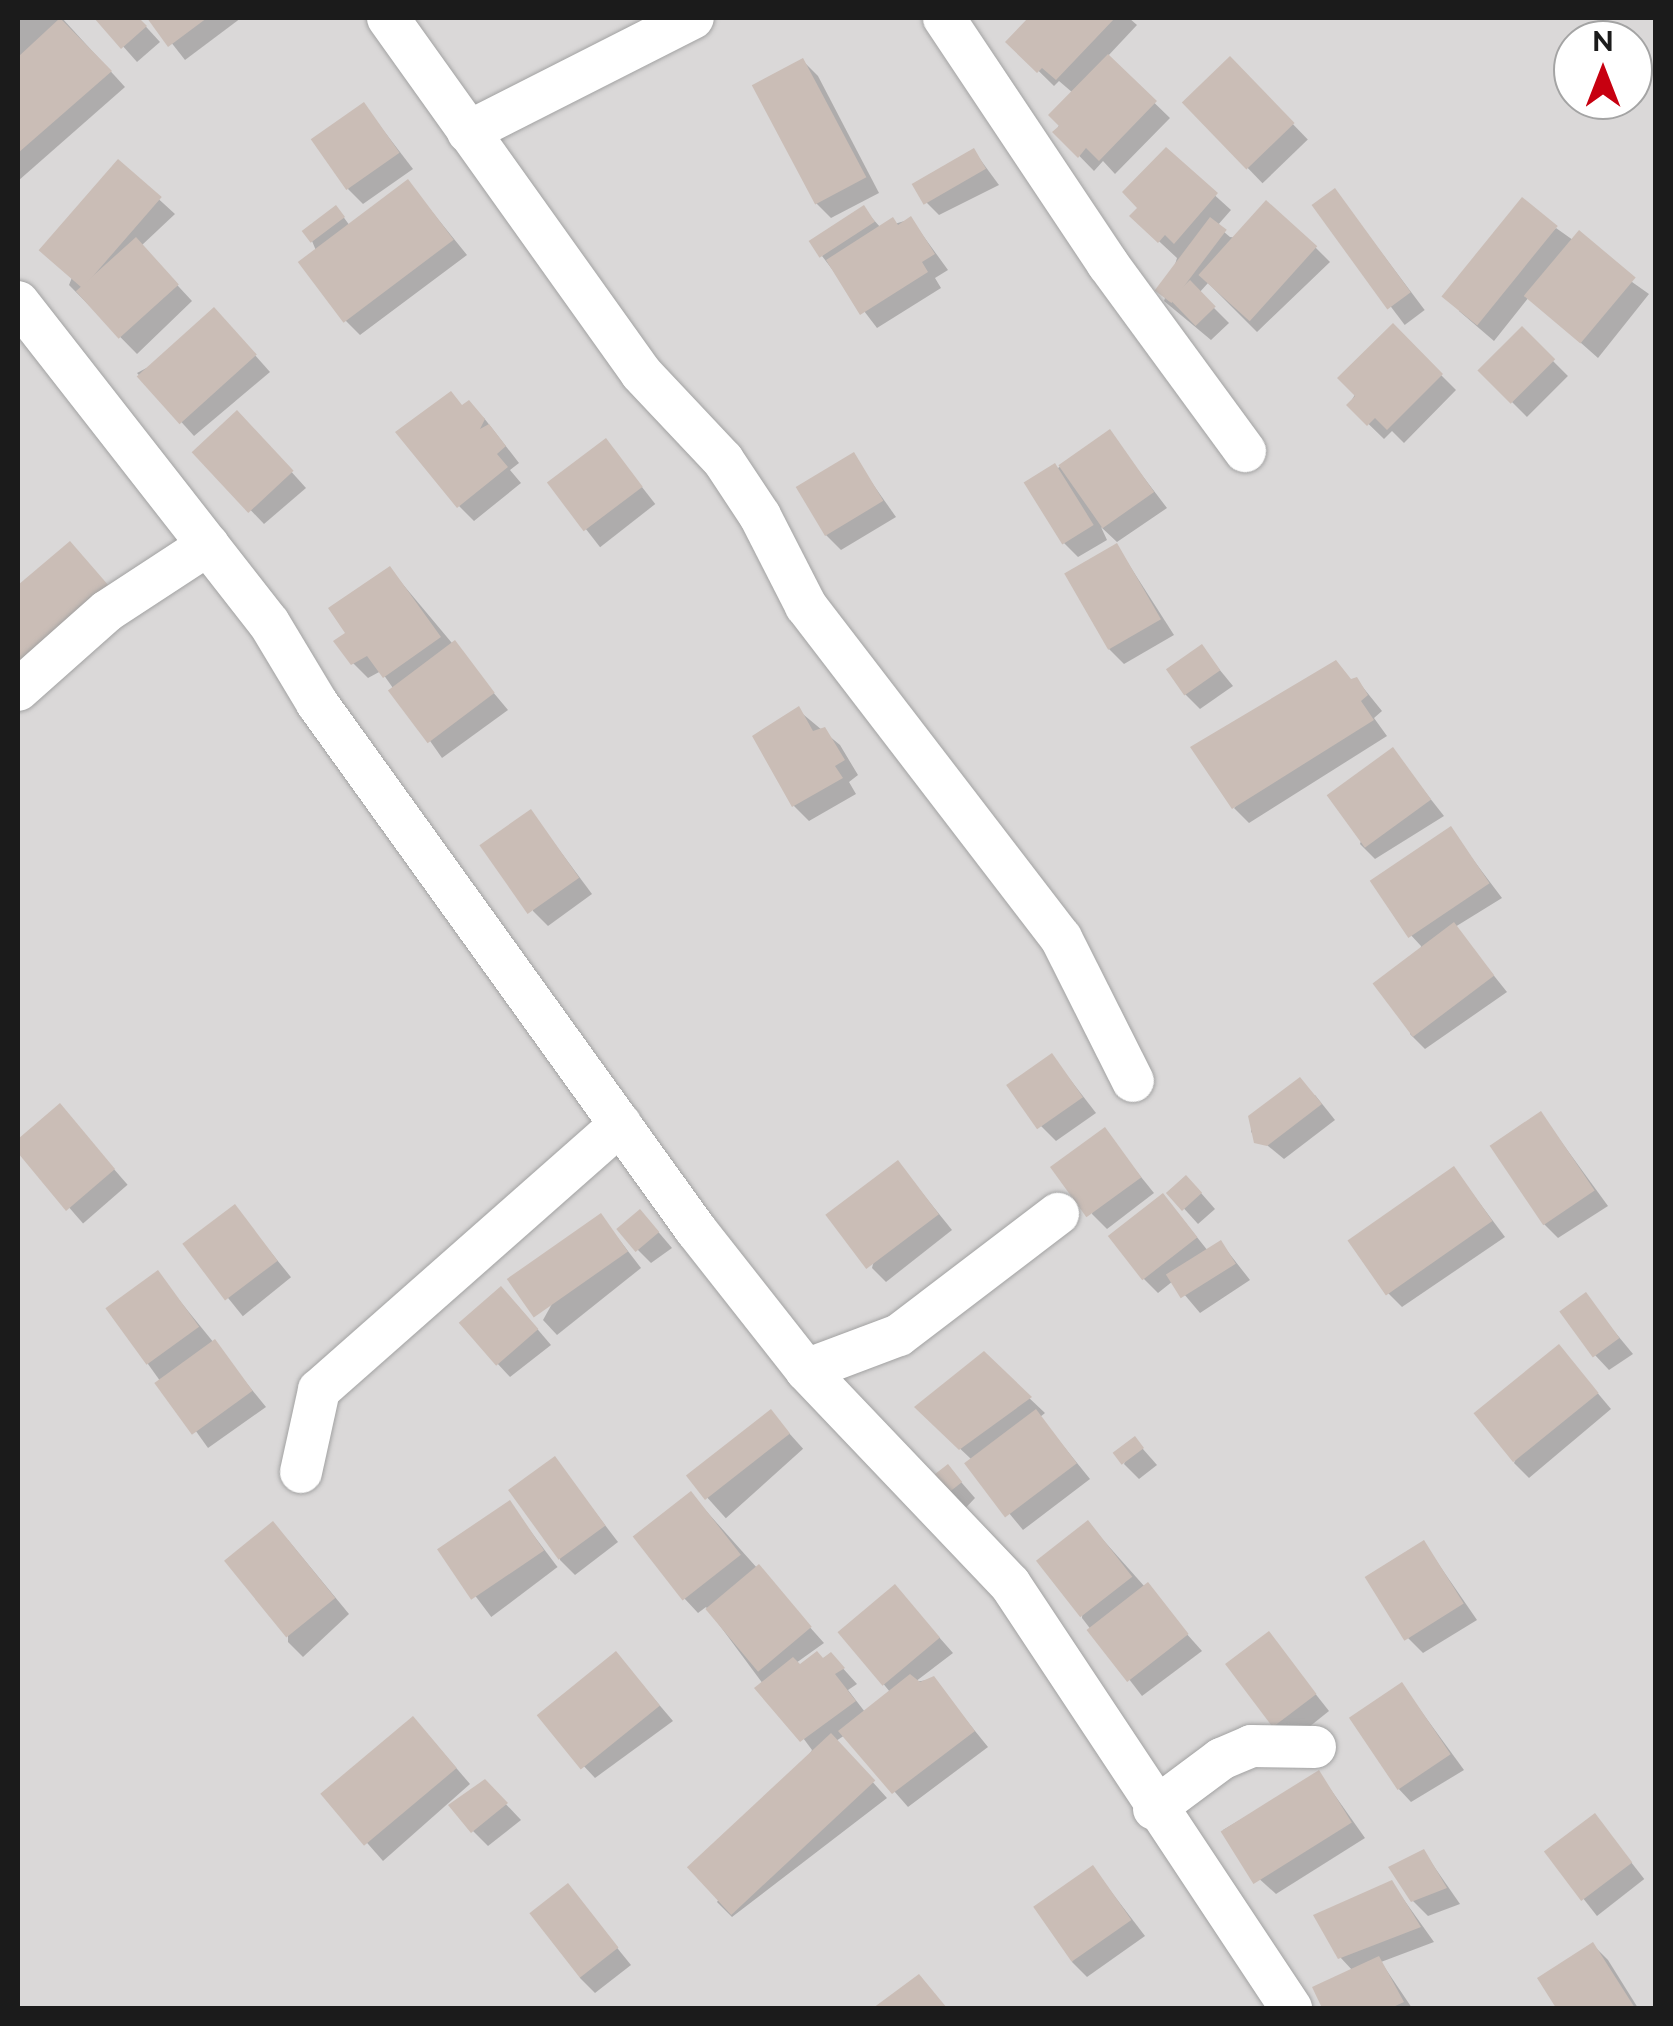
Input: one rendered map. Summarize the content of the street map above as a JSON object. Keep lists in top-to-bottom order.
{
  "north": "top"
}
